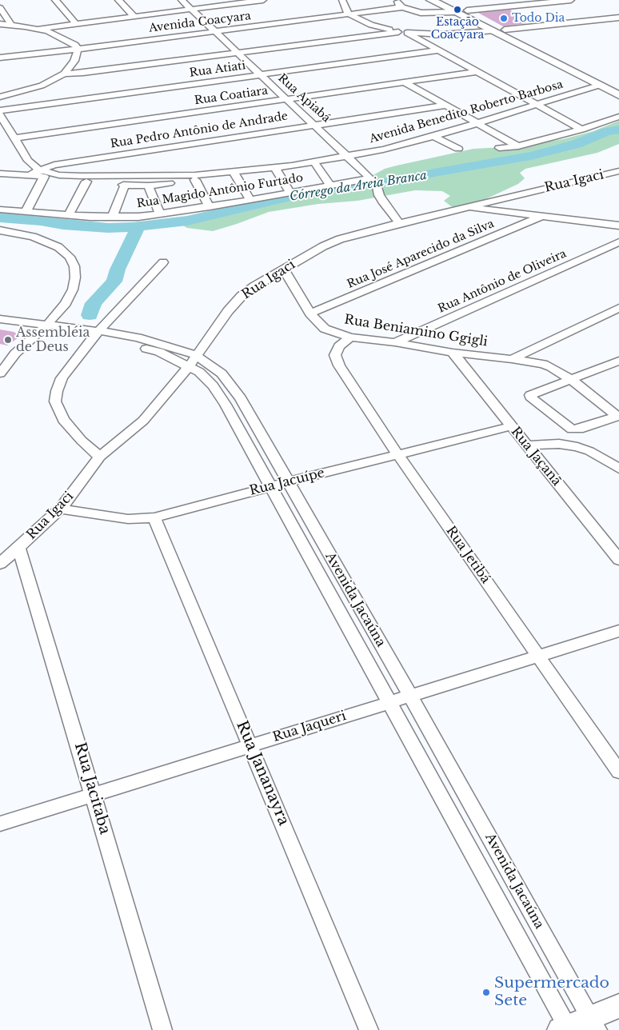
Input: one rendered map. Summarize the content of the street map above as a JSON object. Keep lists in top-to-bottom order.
{
  "streets": {
    "street": [
      "Avenida Coacyara",
      "Rua Atiati",
      "Rua Coatiara",
      "Rua Apiabá",
      "Avenida Benedito Roberto Barbosa",
      "Rua Pedro Antônio de Andrade",
      "Rua Igaci",
      "Rua Magido Antônio Furtado",
      "Rua José Aparecido da Silva",
      "Rua Antônio de Oliveira",
      "Rua Beniamino Ggigli",
      "Rua Jaçanã",
      "Rua Jacuípe",
      "Rua Jetibá",
      "Avenida Jacaúna",
      "Rua Jaqueri",
      "Rua Jananayra",
      "Rua Jacitaba"
    ]
  },
  "crossings": [
    ["Avenida Coacyara", "Rua Apiabá"],
    ["Rua Atiati", "Rua Apiabá"],
    ["Rua Coatiara", "Rua Apiabá"],
    ["Rua Apiabá", "Avenida Benedito Roberto Barbosa"],
    ["Rua Apiabá", "Rua Pedro Antônio de Andrade"],
    ["Rua Apiabá", "Rua Igaci"],
    ["Rua Apiabá", "Rua Magido Antônio Furtado"],
    ["Avenida Benedito Roberto Barbosa", "Rua Pedro Antônio de Andrade"],
    ["Rua Igaci", "Rua Beniamino Ggigli"],
    ["Rua Igaci", "Rua Jacuípe"],
    ["Rua Igaci", "Avenida Jacaúna"],
    ["Rua Igaci", "Rua Jacitaba"],
    ["Rua José Aparecido da Silva", "Rua Beniamino Ggigli"],
    ["Rua Antônio de Oliveira", "Rua Beniamino Ggigli"],
    ["Rua Beniamino Ggigli", "Rua Jaçanã"],
    ["Rua Beniamino Ggigli", "Rua Jetibá"],
    ["Rua Jaçanã", "Rua Jacuípe"],
    ["Rua Jacuípe", "Rua Jetibá"],
    ["Rua Jacuípe", "Avenida Jacaúna"],
    ["Rua Jacuípe", "Rua Jananayra"],
    ["Rua Jetibá", "Rua Jaqueri"],
    ["Avenida Jacaúna", "Rua Jaqueri"],
    ["Rua Jaqueri", "Rua Jananayra"],
    ["Rua Jaqueri", "Rua Jacitaba"]
  ],
  "water": ["Córrego da Areia Branca"],
  "places": [
    "Estação Coacyara",
    "Todo Dia",
    "Assembléia de Deus",
    "Supermercado Sete"
  ]
}
